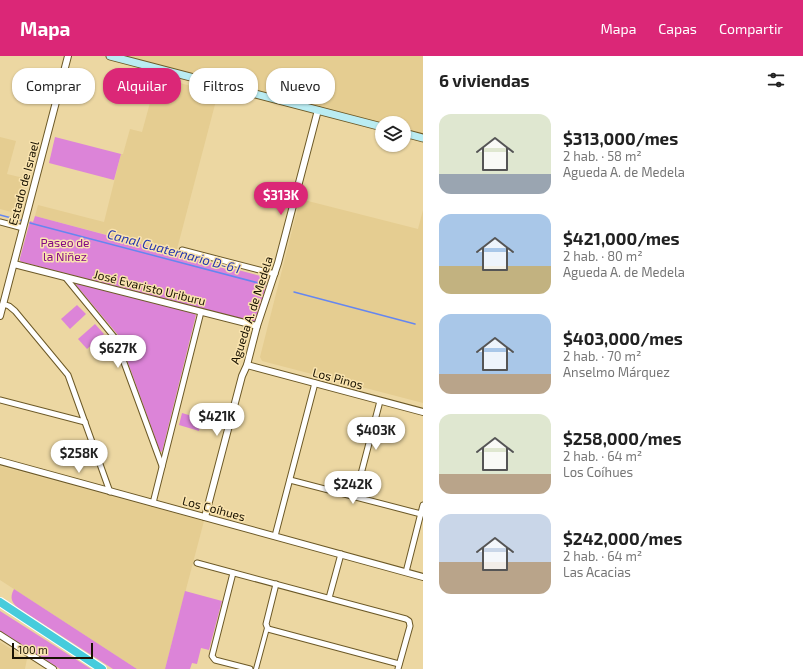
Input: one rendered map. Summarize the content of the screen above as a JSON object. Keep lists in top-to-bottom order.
{
  "streets": {
    "street": [
      "Estado de Israel",
      "José Evaristo Uriburu",
      "Agueda A. de Medela",
      "Los Pinos",
      "Los Coíhues"
    ]
  },
  "crossings": [
    ["Estado de Israel", "José Evaristo Uriburu"],
    ["José Evaristo Uriburu", "Agueda A. de Medela"],
    ["Agueda A. de Medela", "Los Pinos"],
    ["Agueda A. de Medela", "Los Coíhues"]
  ],
  "water": ["Canal Cuaternario D-6 I"],
  "parks": ["Paseo de la Niñez"],
  "scale_bar": "100 m",
  "page": {
    "header": "Mapa",
    "nav": ["Mapa", "Capas", "Compartir"],
    "heading": "6 viviendas",
    "chip": [
      "Comprar",
      "Alquilar",
      "Filtros",
      "Nuevo"
    ],
    "list": [
      {
        "name": "$313,000/mes",
        "note": "2 hab. · 58 m² · Agueda A. de Medela"
      },
      {
        "name": "$421,000/mes",
        "note": "2 hab. · 80 m² · Agueda A. de Medela"
      },
      {
        "name": "$403,000/mes",
        "note": "2 hab. · 70 m² · Anselmo Márquez"
      },
      {
        "name": "$258,000/mes",
        "note": "2 hab. · 64 m² · Los Coíhues"
      },
      {
        "name": "$242,000/mes",
        "note": "2 hab. · 64 m² · Las Acacias"
      }
    ],
    "price": [
      "$313K",
      "$627K",
      "$421K",
      "$403K",
      "$258K",
      "$242K"
    ],
    "scale": "100 m"
  }
}
